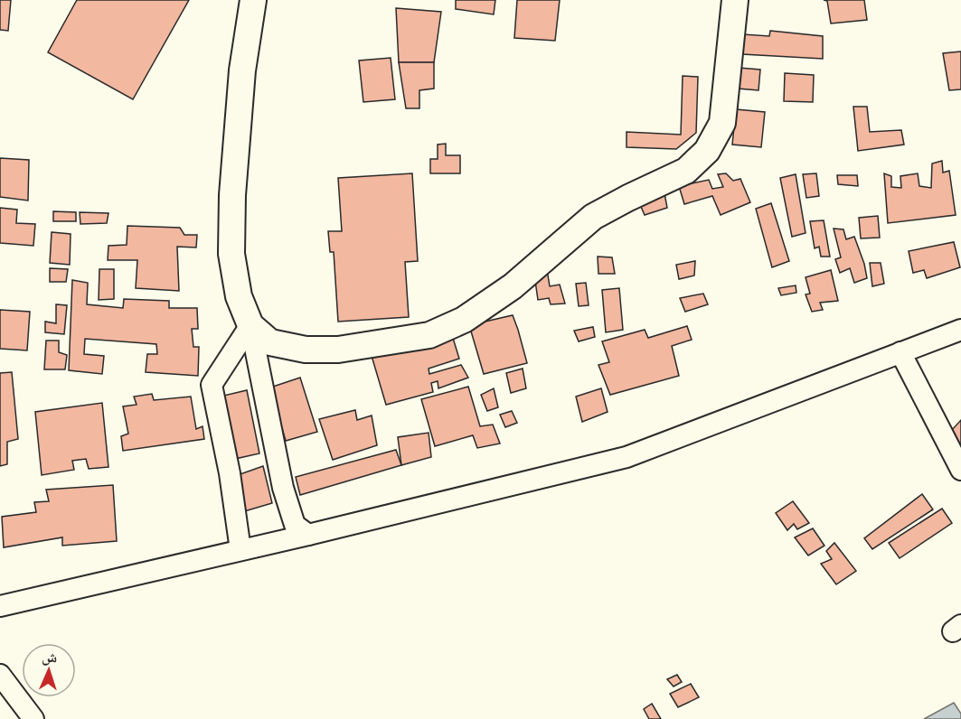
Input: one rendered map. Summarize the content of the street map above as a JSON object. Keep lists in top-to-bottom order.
{
  "north": "top"
}
